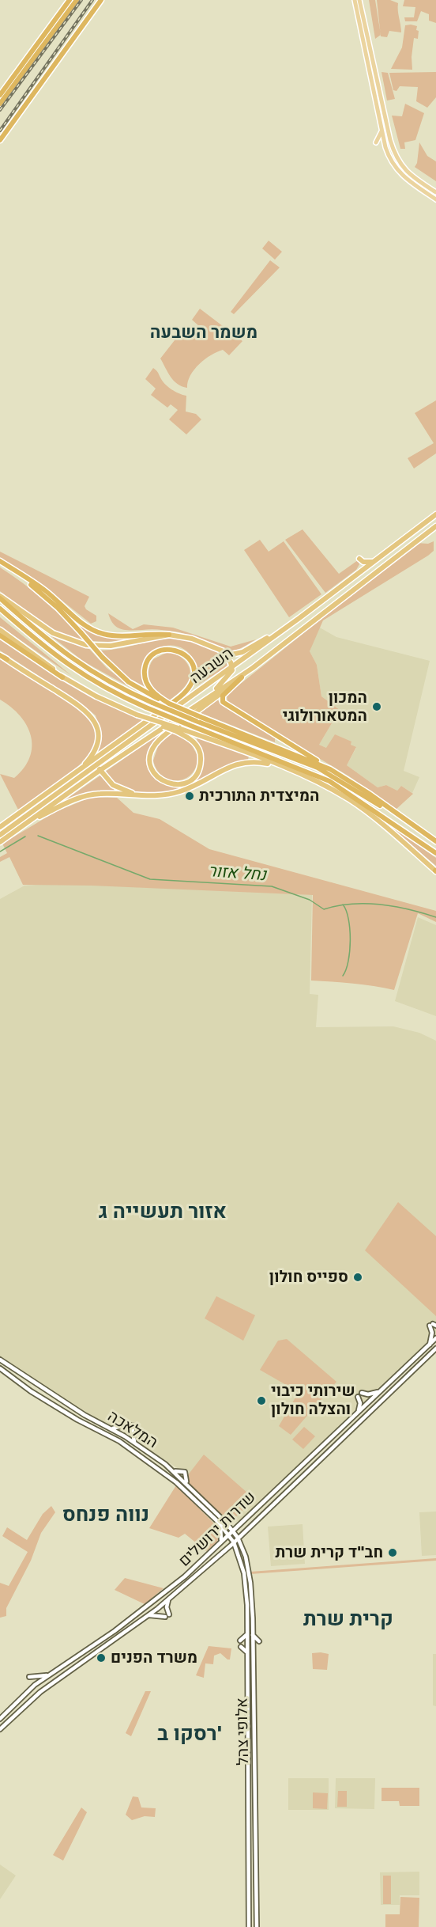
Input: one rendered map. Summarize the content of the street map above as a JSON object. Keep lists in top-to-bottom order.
{
  "streets": {
    "highway": ["השבעה"],
    "main road": ["המלאכה", "שדרות ירושלים", "אלופי צהל"]
  },
  "crossings": [
    ["המלאכה", "שדרות ירושלים"],
    ["המלאכה", "אלופי צהל"],
    ["שדרות ירושלים", "אלופי צהל"]
  ],
  "districts": [
    "משמר השבעה",
    "אזור תעשייה ג",
    "נווה פנחס",
    "קרית שרת",
    "רסקו ב'"
  ],
  "water": ["נחל אזור"],
  "places": [
    "המכון המטאורולוגי",
    "המיצדית התורכית",
    "ספייס חולון",
    "שירותי כיבוי והצלה חולון",
    "חב\"ד קרית שרת",
    "משרד הפנים"
  ]
}
